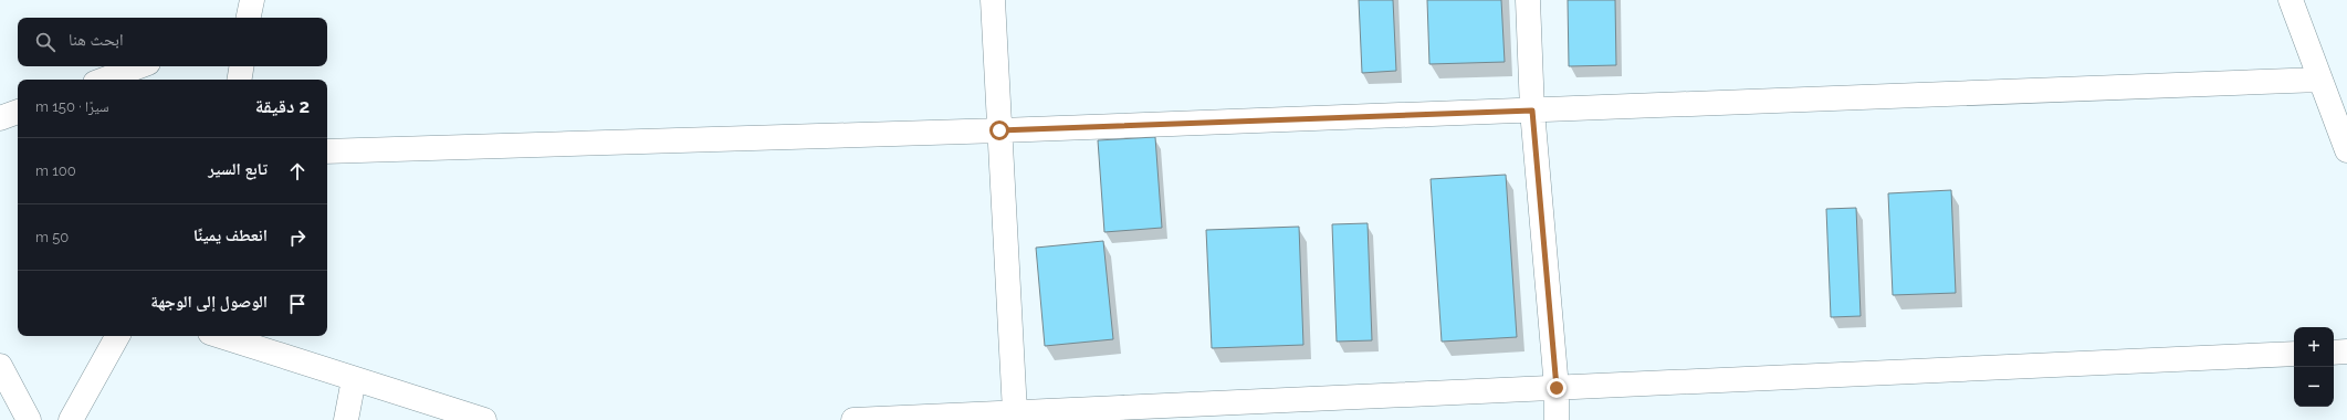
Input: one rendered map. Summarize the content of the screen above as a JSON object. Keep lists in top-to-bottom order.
{
  "page": {
    "search": "ابحث هنا",
    "heading": ["2 دقيقة", "سيرًا · 150 m"],
    "list": [
      ["تابع السير", "100 m"],
      ["انعطف يمينًا", "50 m"],
      "الوصول إلى الوجهة"
    ],
    "map_buttons": ["+", "−"]
  }
}
